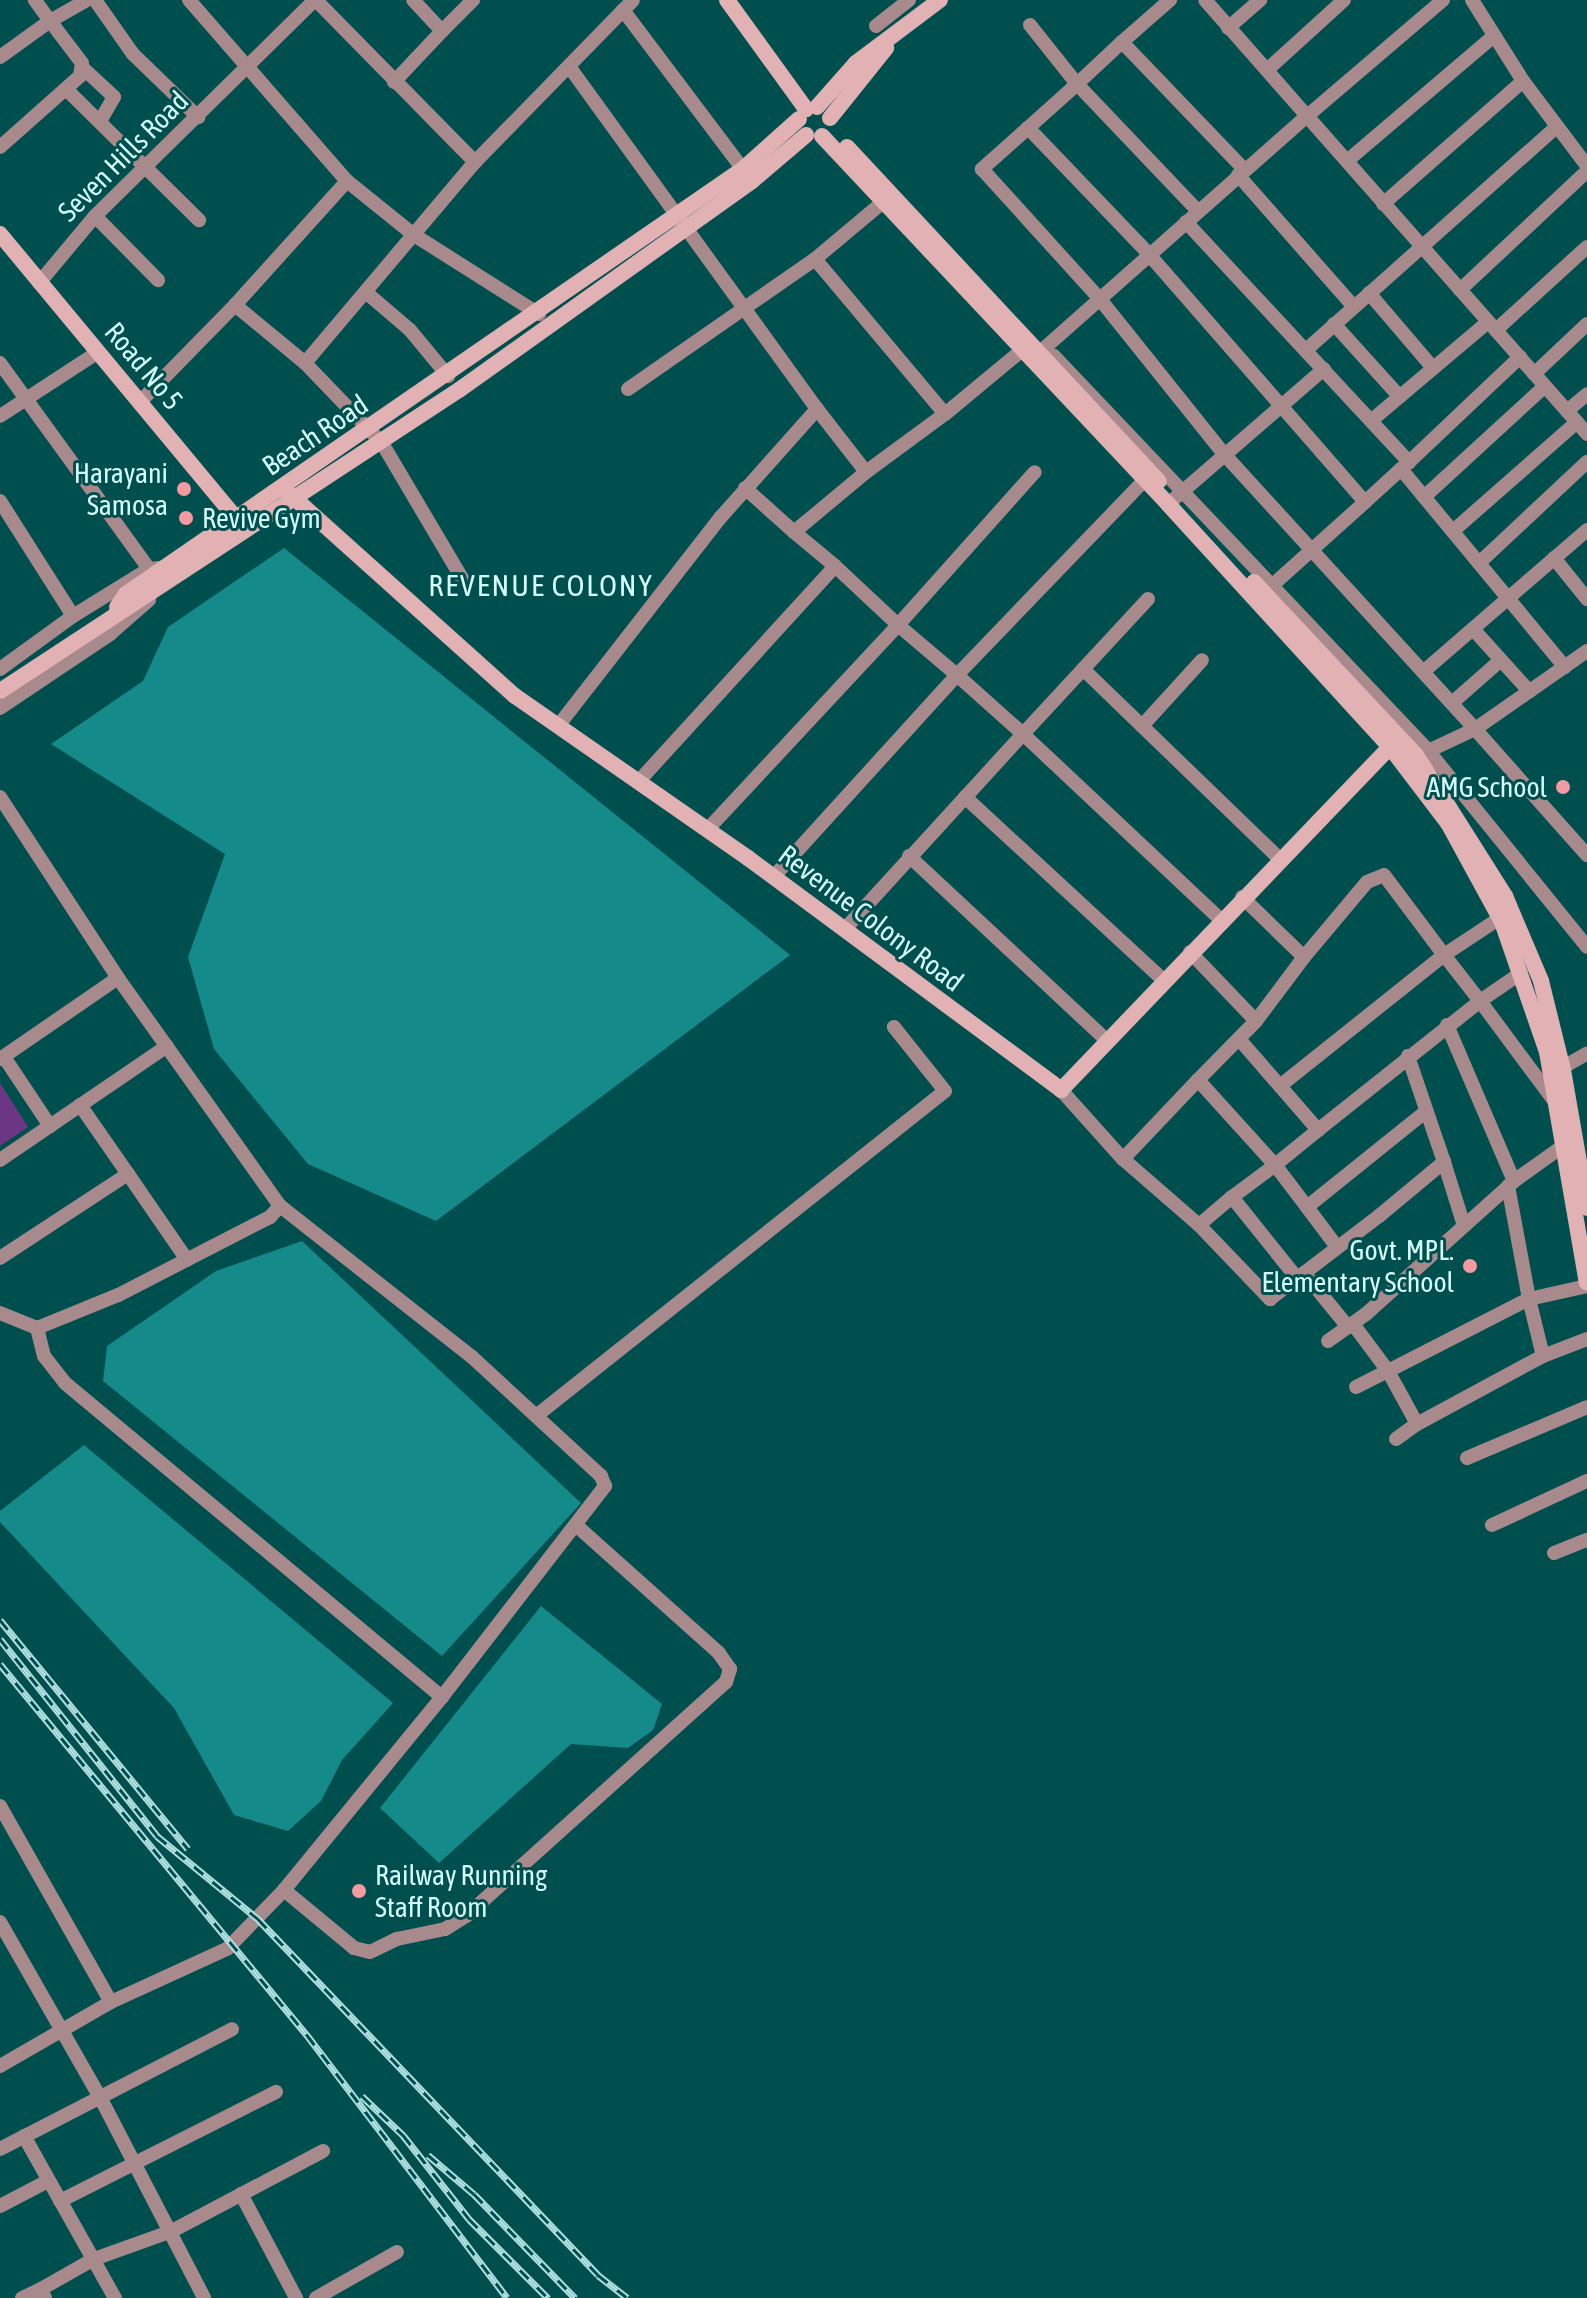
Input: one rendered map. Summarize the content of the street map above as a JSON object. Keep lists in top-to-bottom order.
{
  "streets": {
    "street": [
      "Seven Hills Road",
      "Road No 5",
      "Beach Road",
      "Revenue Colony Road"
    ]
  },
  "crossings": [
    ["Seven Hills Road", "Road No 5"],
    ["Road No 5", "Beach Road"],
    ["Beach Road", "Revenue Colony Road"]
  ],
  "districts": ["REVENUE COLONY"],
  "places": [
    "Harayani Samosa",
    "Revive Gym",
    "AMG School",
    "Govt. MPL. Elementary School",
    "Railway Running Staff Room"
  ]
}
